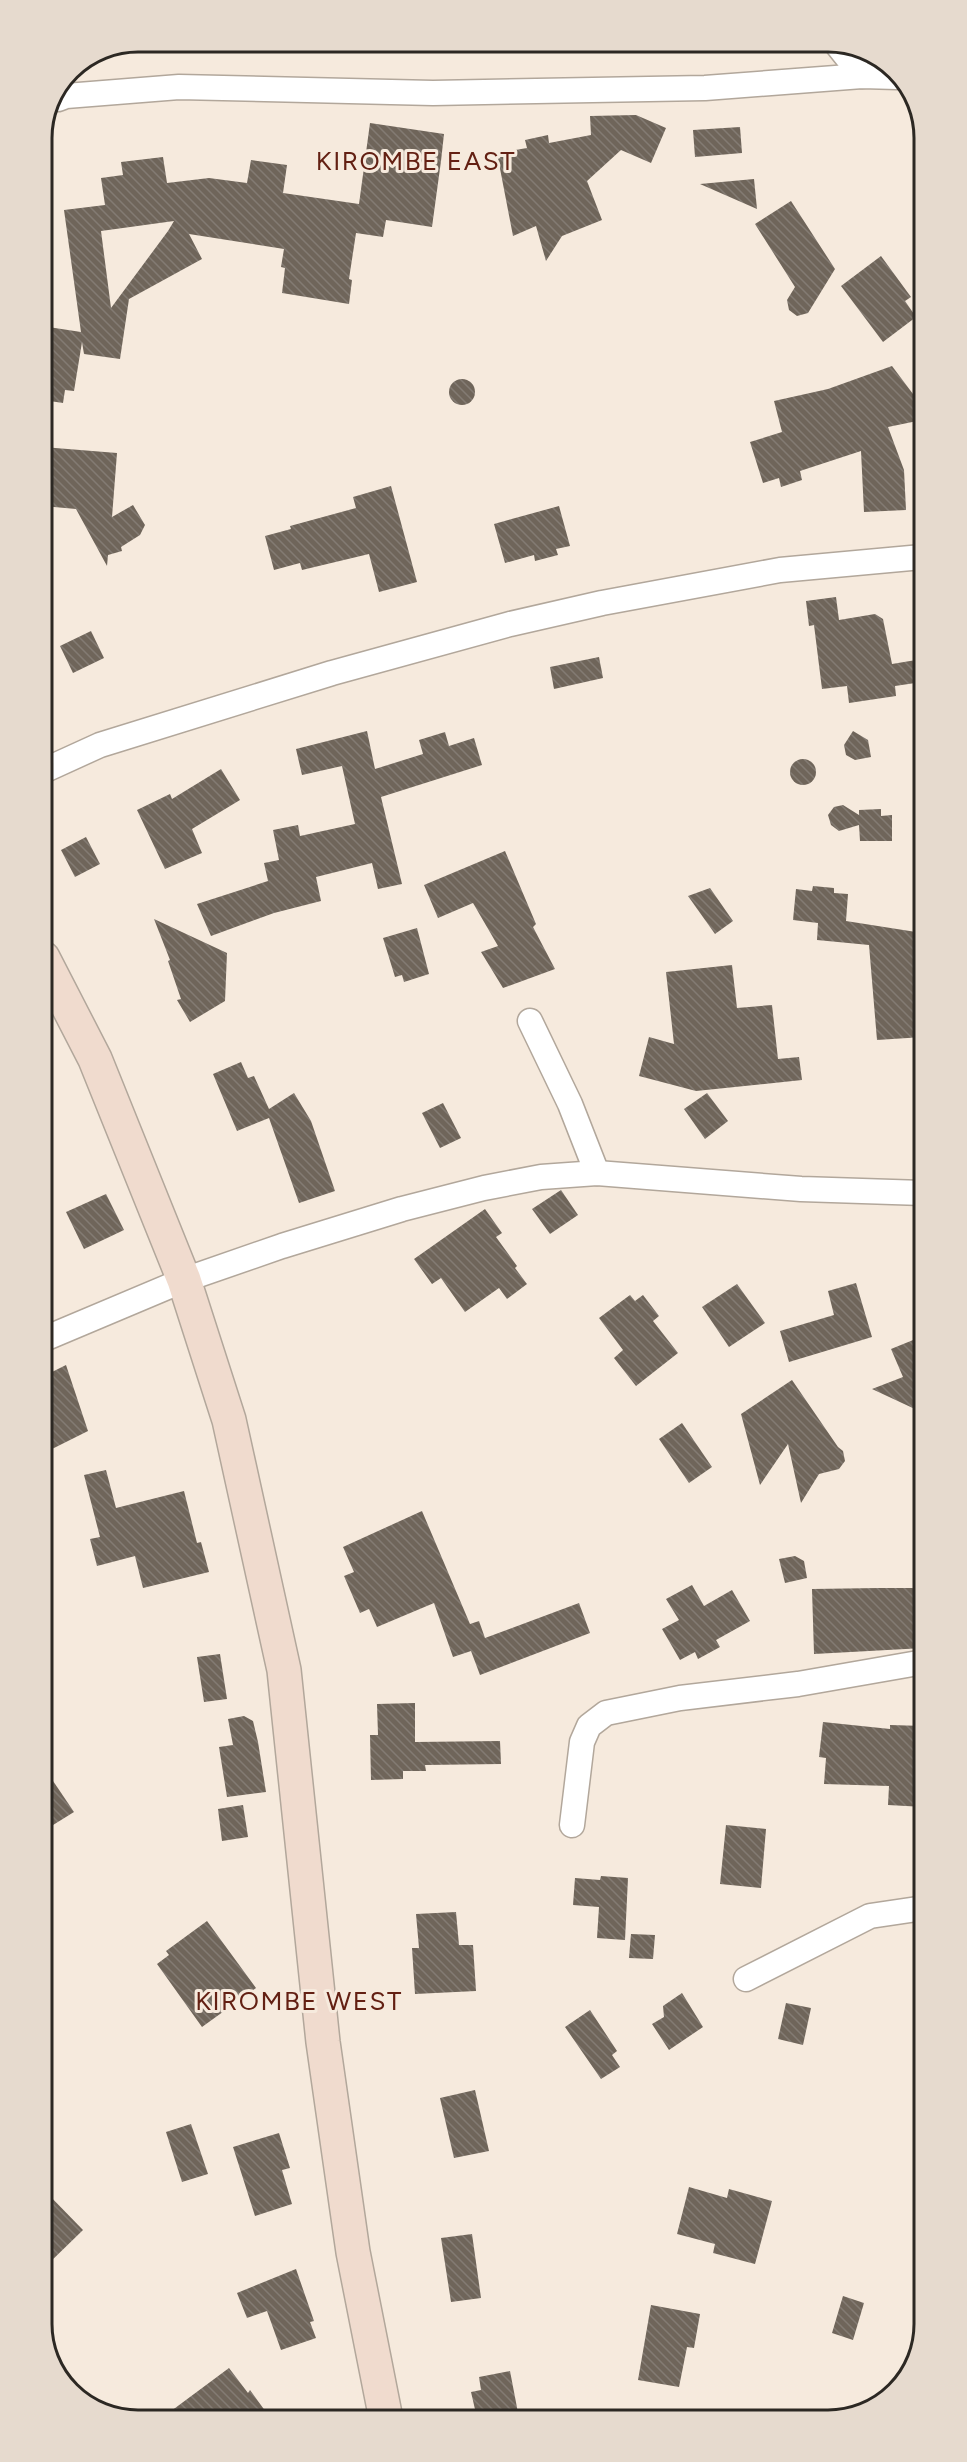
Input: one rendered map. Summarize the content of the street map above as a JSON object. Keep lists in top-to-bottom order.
{
  "districts": ["KIROMBE EAST", "KIROMBE WEST"]
}
